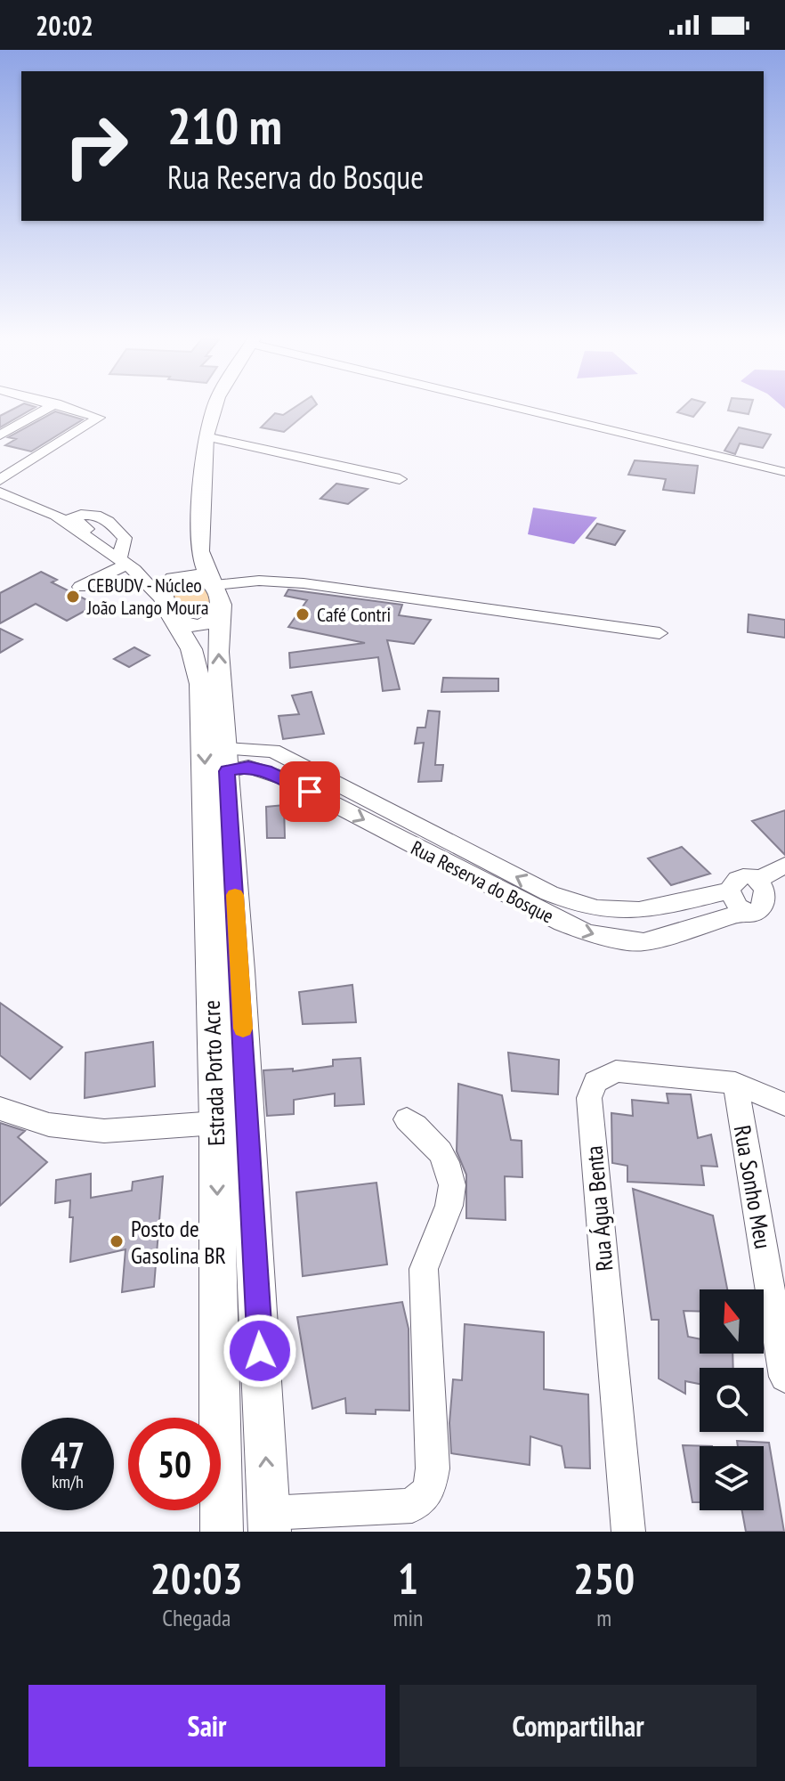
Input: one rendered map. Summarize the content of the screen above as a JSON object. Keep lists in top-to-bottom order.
{
  "streets": {
    "main road": ["Estrada Porto Acre"],
    "street": ["Rua Reserva do Bosque", "Rua Sonho Meu", "Rua Água Benta"]
  },
  "crossings": [
    ["Rua Reserva do Bosque", "Estrada Porto Acre"],
    ["Rua Sonho Meu", "Rua Água Benta"]
  ],
  "places": ["CEBUDV - Núcleo João Lango Moura", "Café Contri", "Posto de Gasolina BR"],
  "north": "top",
  "page": {
    "status": "20:02",
    "turn": ["210 m", "Rua Reserva do Bosque"],
    "speed": "47 km/h",
    "limit": "50",
    "eta": [
      "20:03",
      "Chegada",
      "1",
      "min",
      "250",
      "m"
    ],
    "buttons": ["Sair", "Compartilhar"]
  }
}
